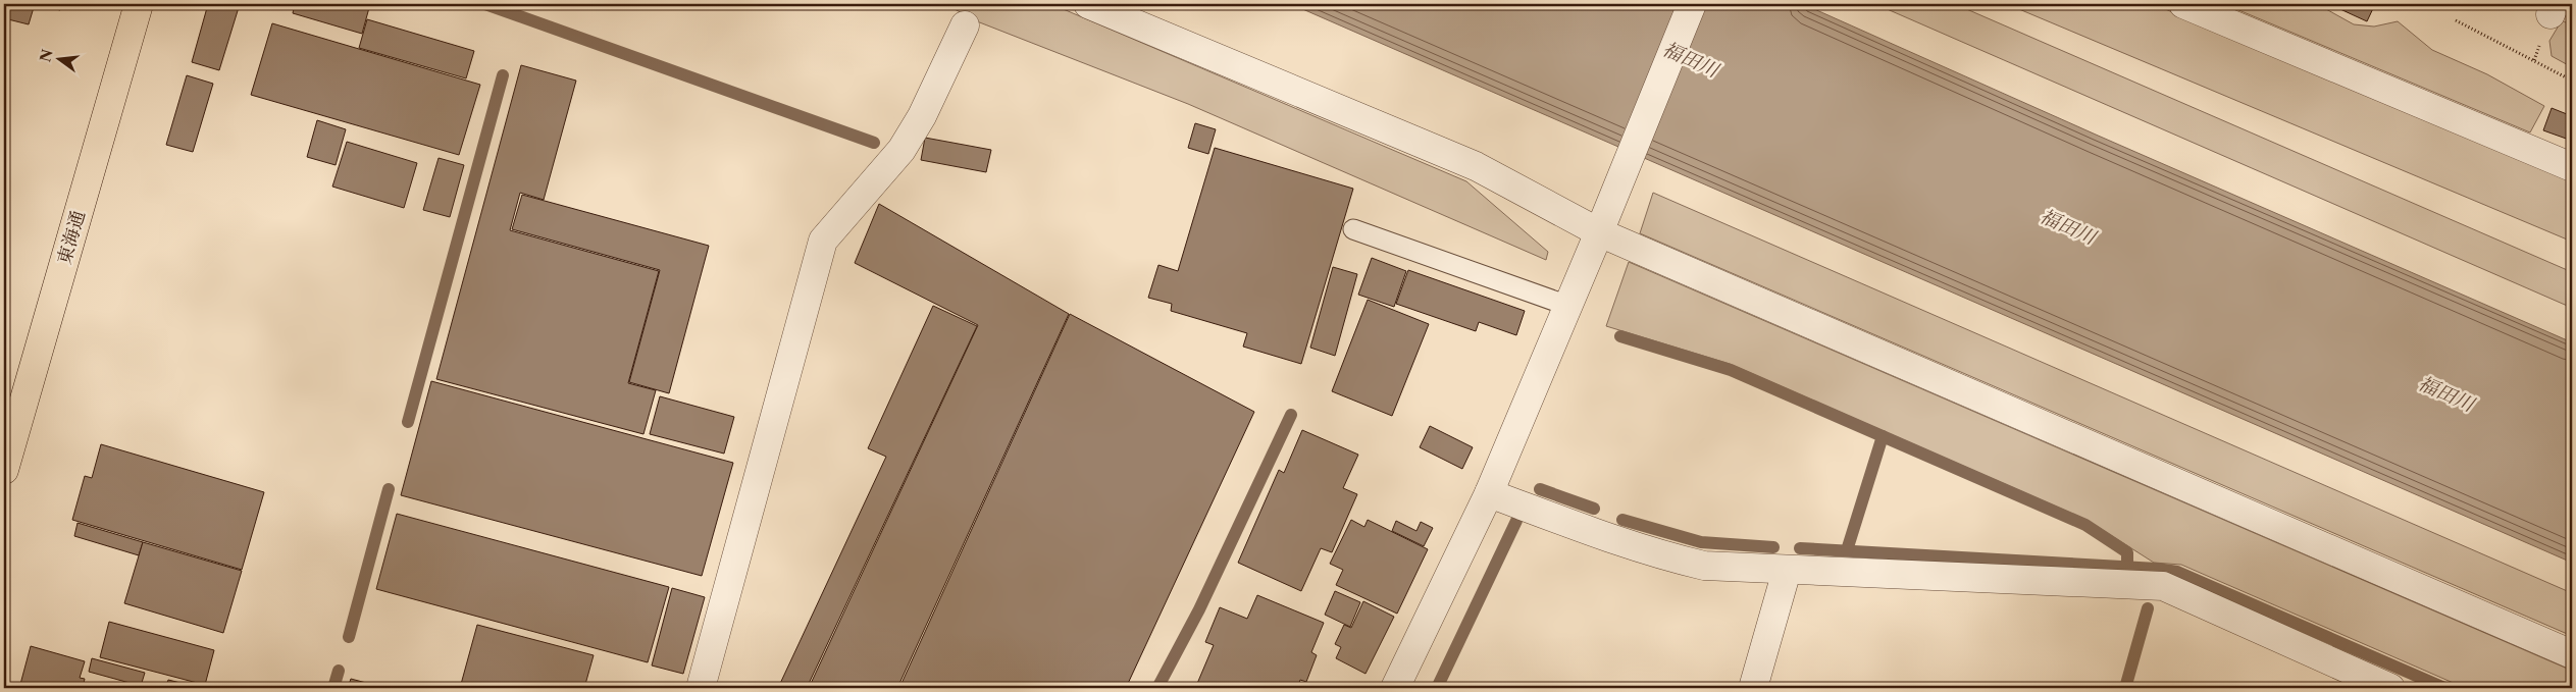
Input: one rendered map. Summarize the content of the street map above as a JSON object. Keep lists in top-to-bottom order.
{
  "streets": {
    "main road": ["東海通"]
  },
  "water": ["福田川"],
  "north": "left"
}
